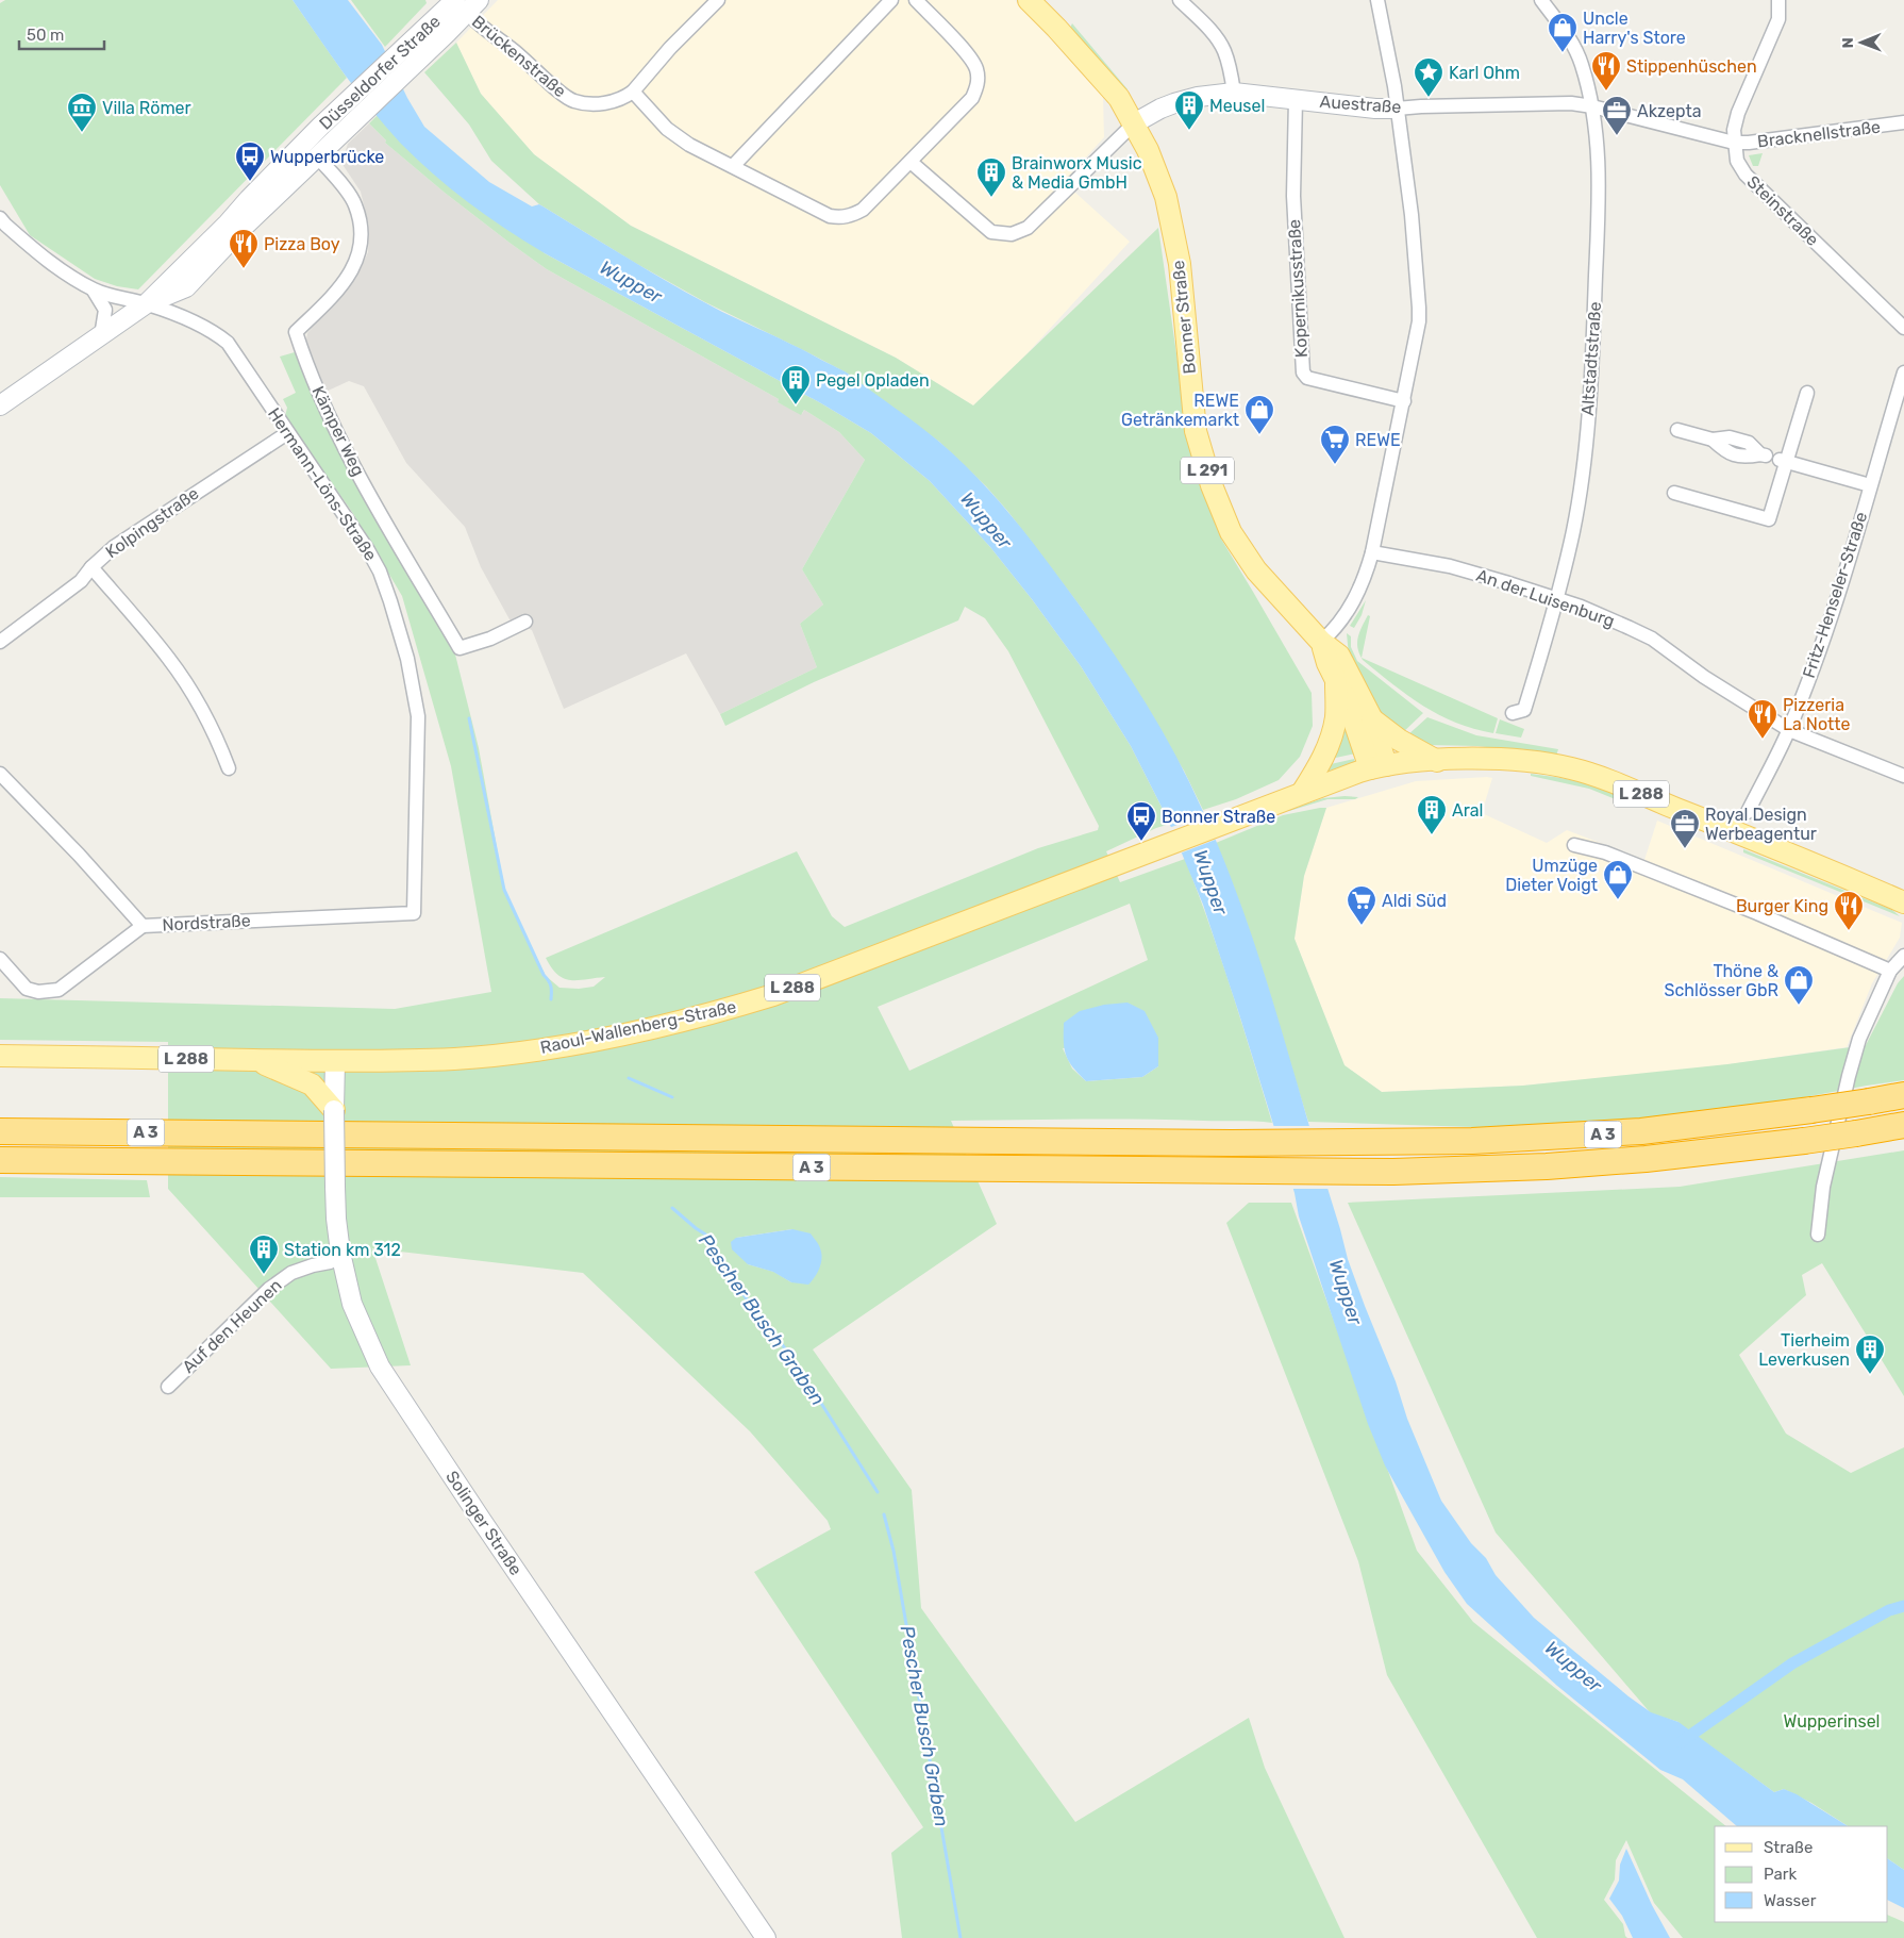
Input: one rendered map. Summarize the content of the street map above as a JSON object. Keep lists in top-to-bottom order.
{
  "streets": {
    "highway": ["A 3"],
    "main road": [
      "Düsseldorfer Straße",
      "Auestraße",
      "Bonner Straße",
      "L 291",
      "L 288",
      "Raoul-Wallenberg-Straße",
      "Solinger Straße"
    ],
    "street": [
      "Brückenstraße",
      "Bracknellstraße",
      "Steinstraße",
      "Kopernikusstraße",
      "Altstadtstraße",
      "Kämper Weg",
      "Hermann-Löns-Straße",
      "Kolpingstraße",
      "Fritz-Henseler-Straße",
      "An der Luisenburg",
      "Nordstraße",
      "Auf den Heunen"
    ]
  },
  "crossings": [
    ["Brückenstraße", "Düsseldorfer Straße"],
    ["Düsseldorfer Straße", "Kämper Weg"],
    ["Düsseldorfer Straße", "Hermann-Löns-Straße"],
    ["Auestraße", "Kopernikusstraße"],
    ["Auestraße", "Bonner Straße"],
    ["Auestraße", "Altstadtstraße"],
    ["Bracknellstraße", "Steinstraße"],
    ["Bonner Straße", "L 288"],
    ["Altstadtstraße", "An der Luisenburg"],
    ["Hermann-Löns-Straße", "Kolpingstraße"],
    ["Hermann-Löns-Straße", "Nordstraße"],
    ["Fritz-Henseler-Straße", "An der Luisenburg"],
    ["L 288", "Raoul-Wallenberg-Straße"],
    ["Raoul-Wallenberg-Straße", "Solinger Straße"]
  ],
  "water": ["Wupper", "Pescher Busch Graben"],
  "parks": ["Wupperinsel"],
  "places": {
    "shop": [
      "Uncle Harry's Store",
      "REWE Getränkemarkt",
      "Umzüge Dieter Voigt",
      "Thöne & Schlösser GbR"
    ],
    "restaurant": [
      "Stippenhüschen",
      "Pizza Boy",
      "Pizzeria La Notte",
      "Burger King"
    ],
    "place": ["Karl Ohm"],
    "building": [
      "Meusel",
      "Brainworx Music & Media GmbH",
      "Pegel Opladen",
      "Aral",
      "Station km 312",
      "Tierheim Leverkusen"
    ],
    "museum": ["Villa Römer"],
    "office": ["Akzepta", "Royal Design Werbeagentur"],
    "bus stop": ["Wupperbrücke", "Bonner Straße"],
    "supermarket": ["REWE", "Aldi Süd"]
  },
  "legend": ["Straße", "Park", "Wasser"],
  "scale_bar": "50 m",
  "north": "left"
}
